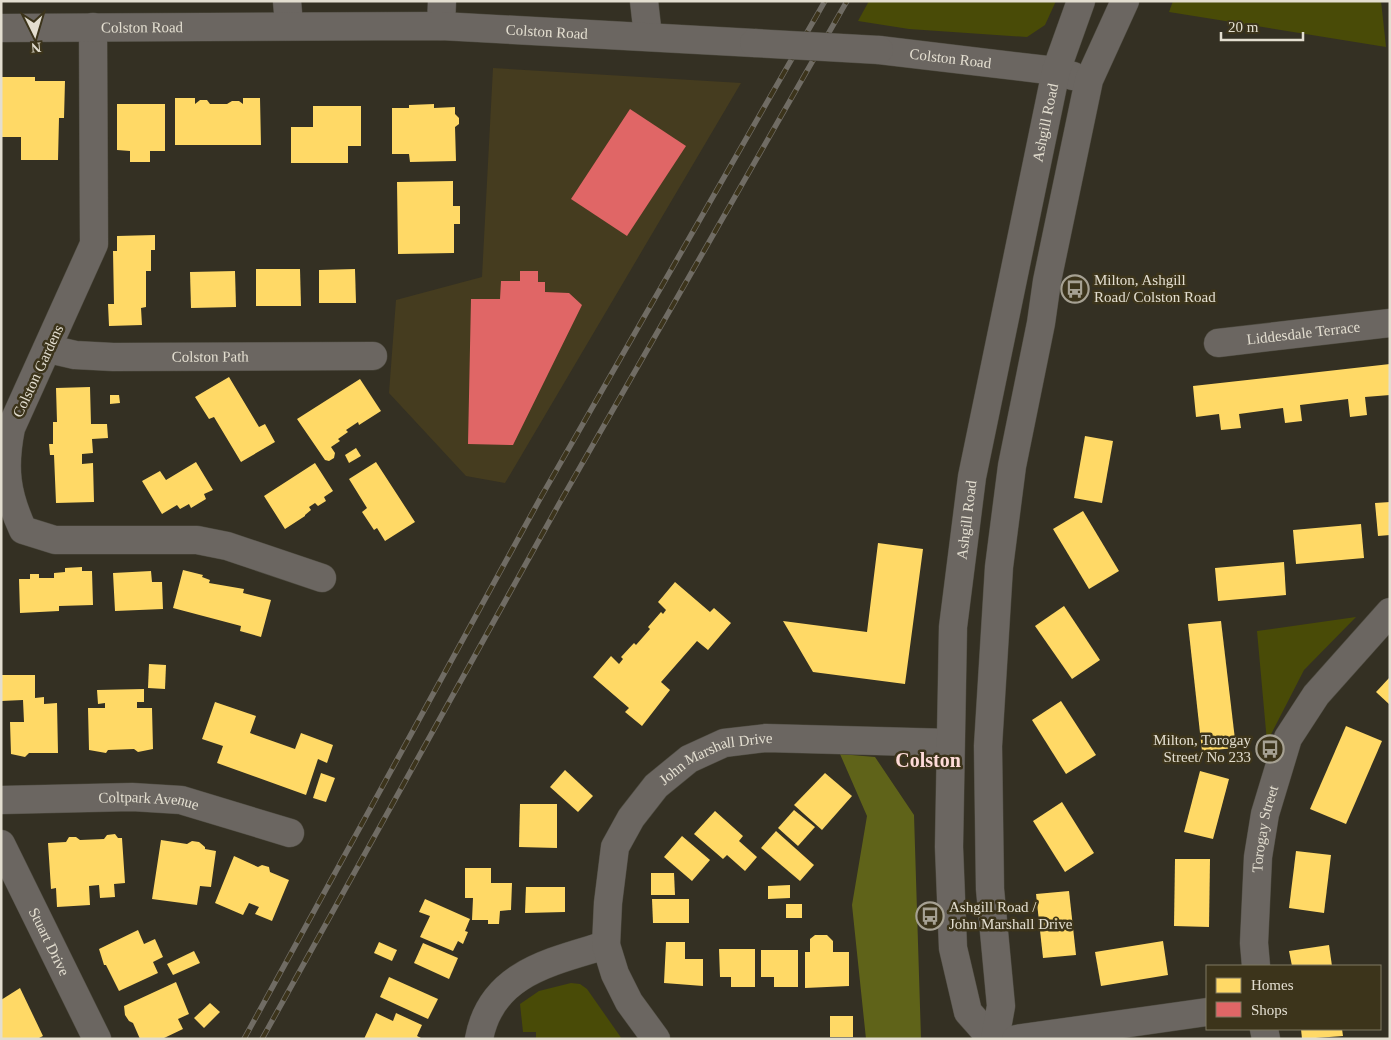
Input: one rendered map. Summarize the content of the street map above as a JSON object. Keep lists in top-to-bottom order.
{
  "streets": {
    "street": [
      "Colston Road",
      "Ashgill Road",
      "Liddesdale Terrace",
      "Colston Path",
      "Colston Gardens",
      "John Marshall Drive",
      "Coltpark Avenue",
      "Torogay Street",
      "Stuart Drive"
    ]
  },
  "crossings": [
    ["Colston Road", "Ashgill Road"],
    ["Colston Road", "Colston Gardens"],
    ["Ashgill Road", "John Marshall Drive"],
    ["Colston Path", "Colston Gardens"]
  ],
  "districts": ["Colston"],
  "places": {
    "bus stop": ["Milton, Ashgill Road/ Colston Road", "Milton, Torogay Street/ No 233", "Ashgill Road / John Marshall Drive"]
  },
  "legend": ["Homes", "Shops"],
  "scale_bar": "20 m",
  "north": "bottom"
}
